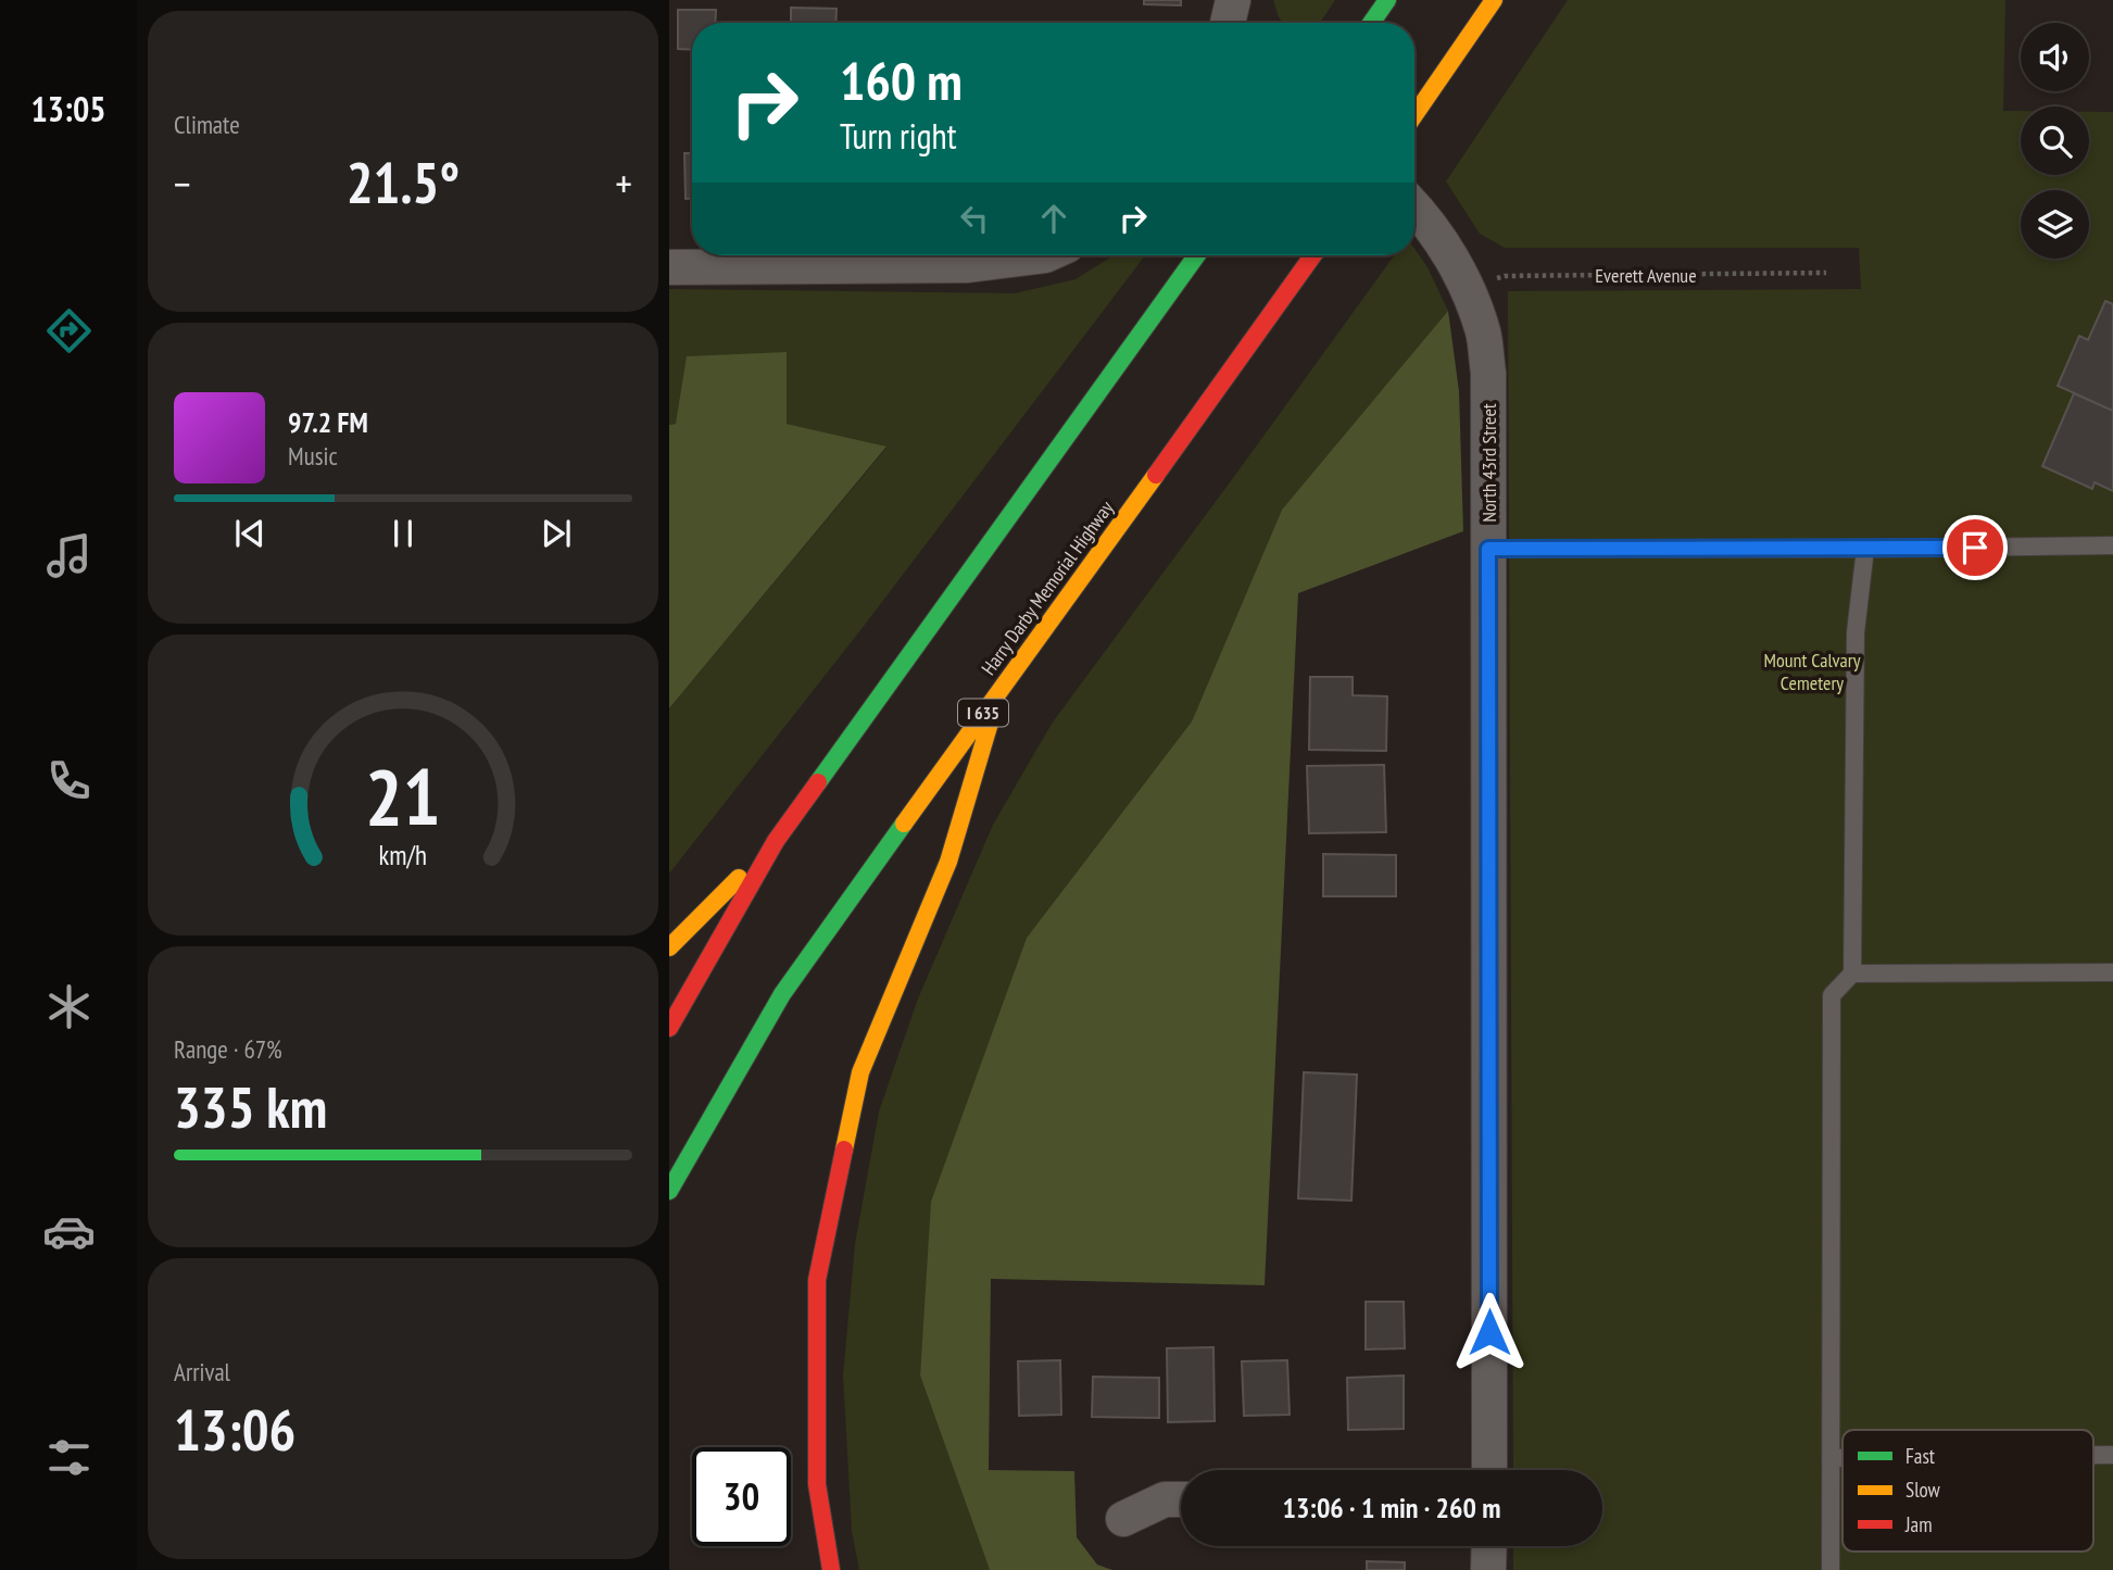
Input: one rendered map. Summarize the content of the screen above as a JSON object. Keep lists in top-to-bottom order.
{
  "streets": {
    "highway": ["Harry Darby Memorial Highway", "I 635"],
    "street": ["North 43rd Street"],
    "path": ["Everett Avenue"]
  },
  "crossings": [
    ["Everett Avenue", "North 43rd Street"]
  ],
  "parks": ["Mount Calvary Cemetery"],
  "legend": ["Fast", "Slow", "Jam"],
  "page": {
    "tabs": "13:05",
    "tile": [
      "Climate",
      ["Range · 67%", "335 km"],
      ["Arrival", "13:06"]
    ],
    "turn": ["160 m", "Turn right"],
    "heat": ["−", "21.5°", "+"],
    "song": ["97.2 FM", "Music"],
    "limit": "30",
    "trip": "13:06 · 1 min · 260 m",
    "gauge": ["21", "km/h"]
  }
}
